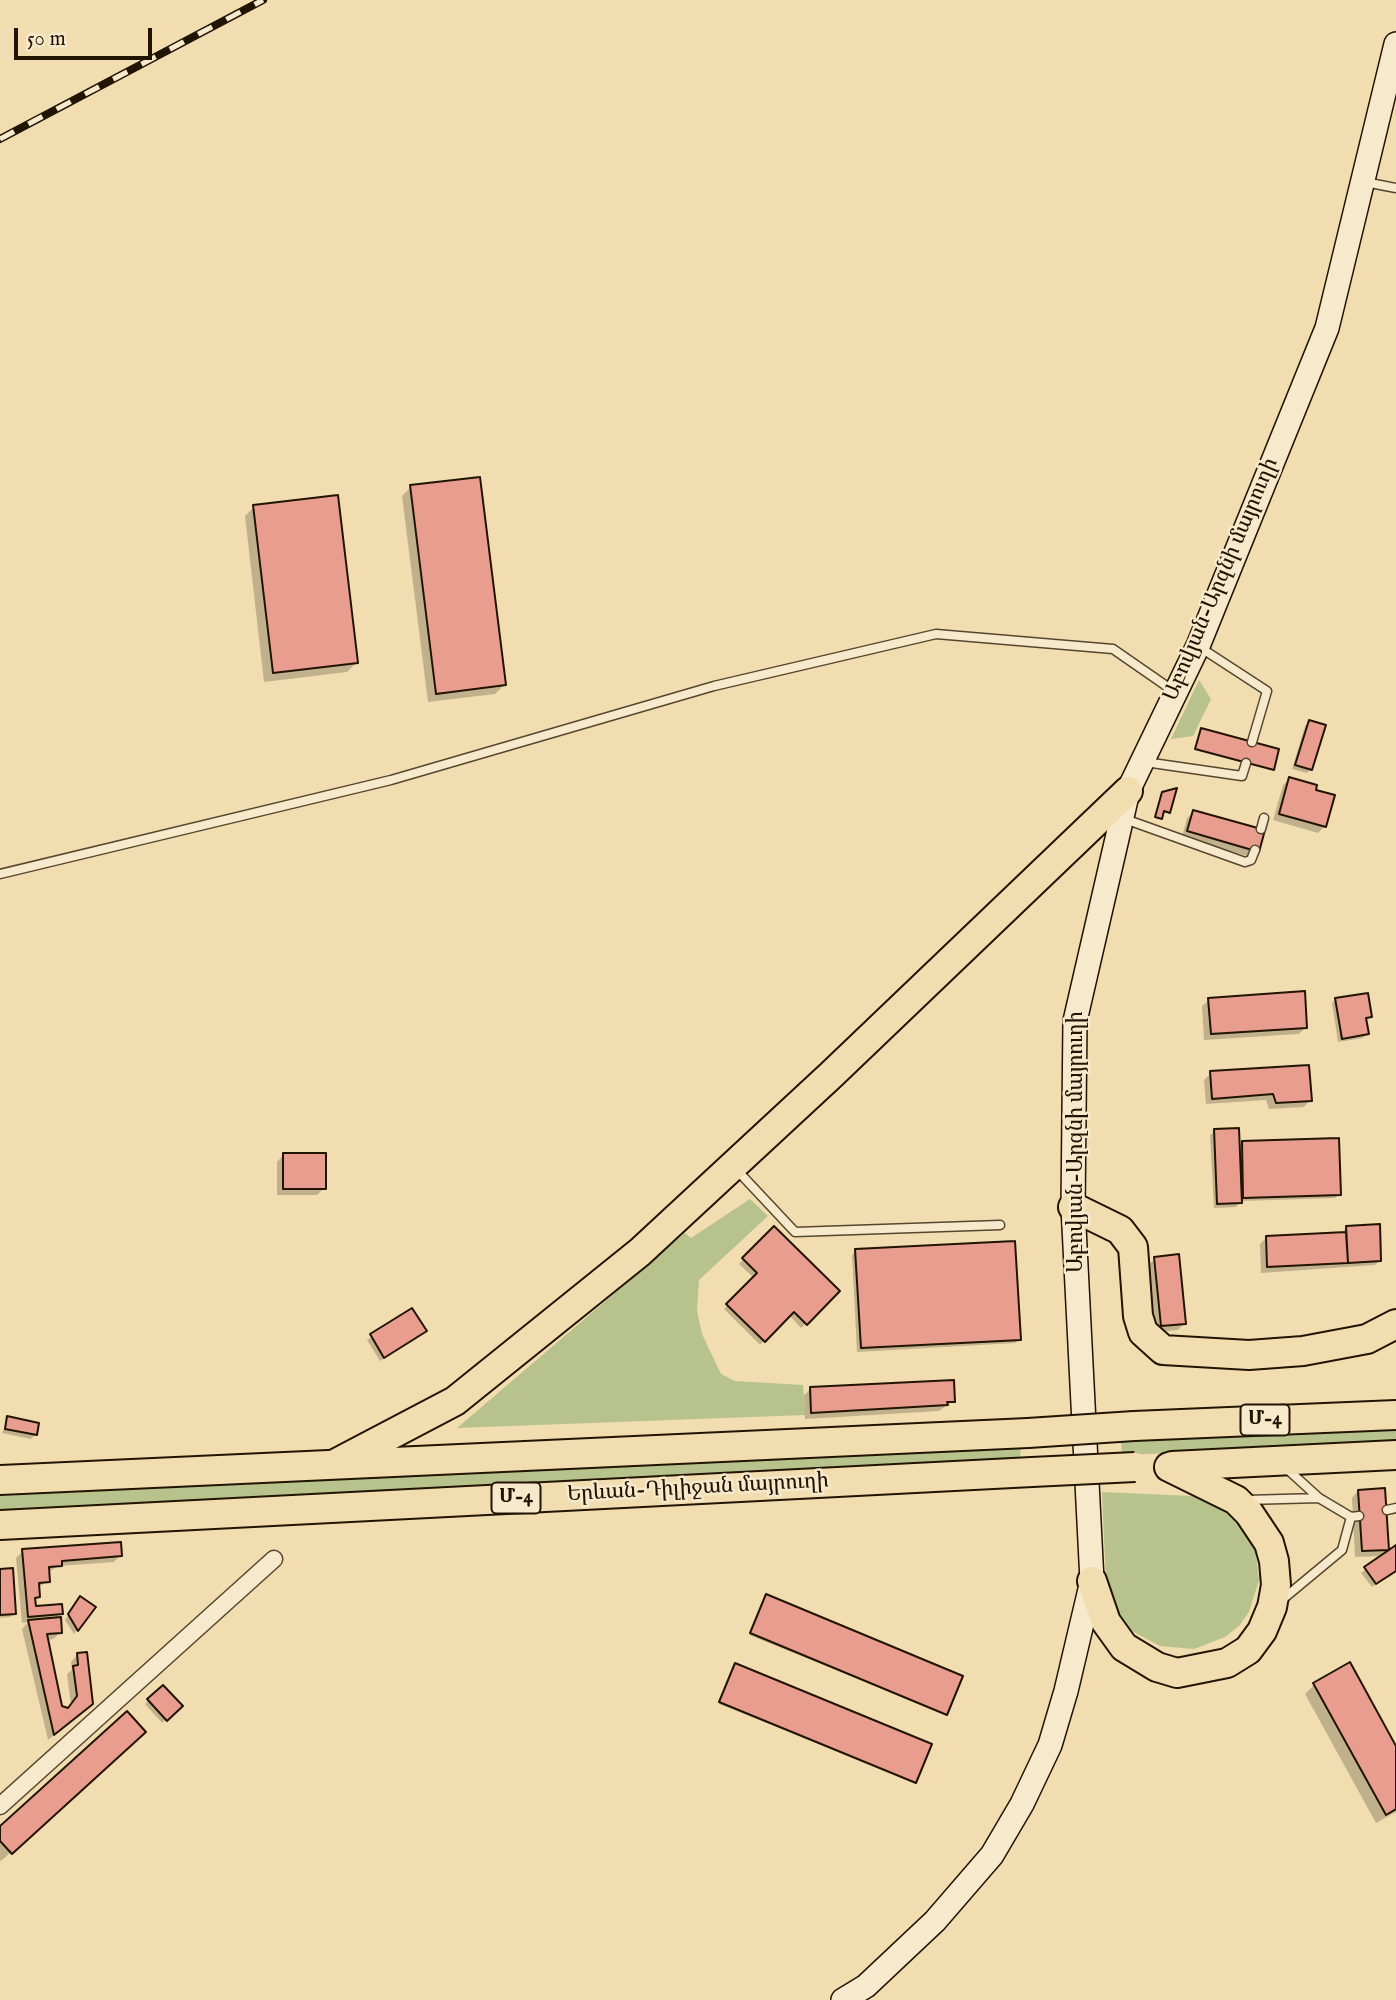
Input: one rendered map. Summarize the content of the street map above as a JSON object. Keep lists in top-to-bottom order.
{
  "streets": {
    "highway": ["Մ-4", "Երևան-Դիլիջան մայրուղի"],
    "main road": ["Աբովյան-Արզնի մայրուղի"]
  },
  "scale_bar": "50 m"
}
